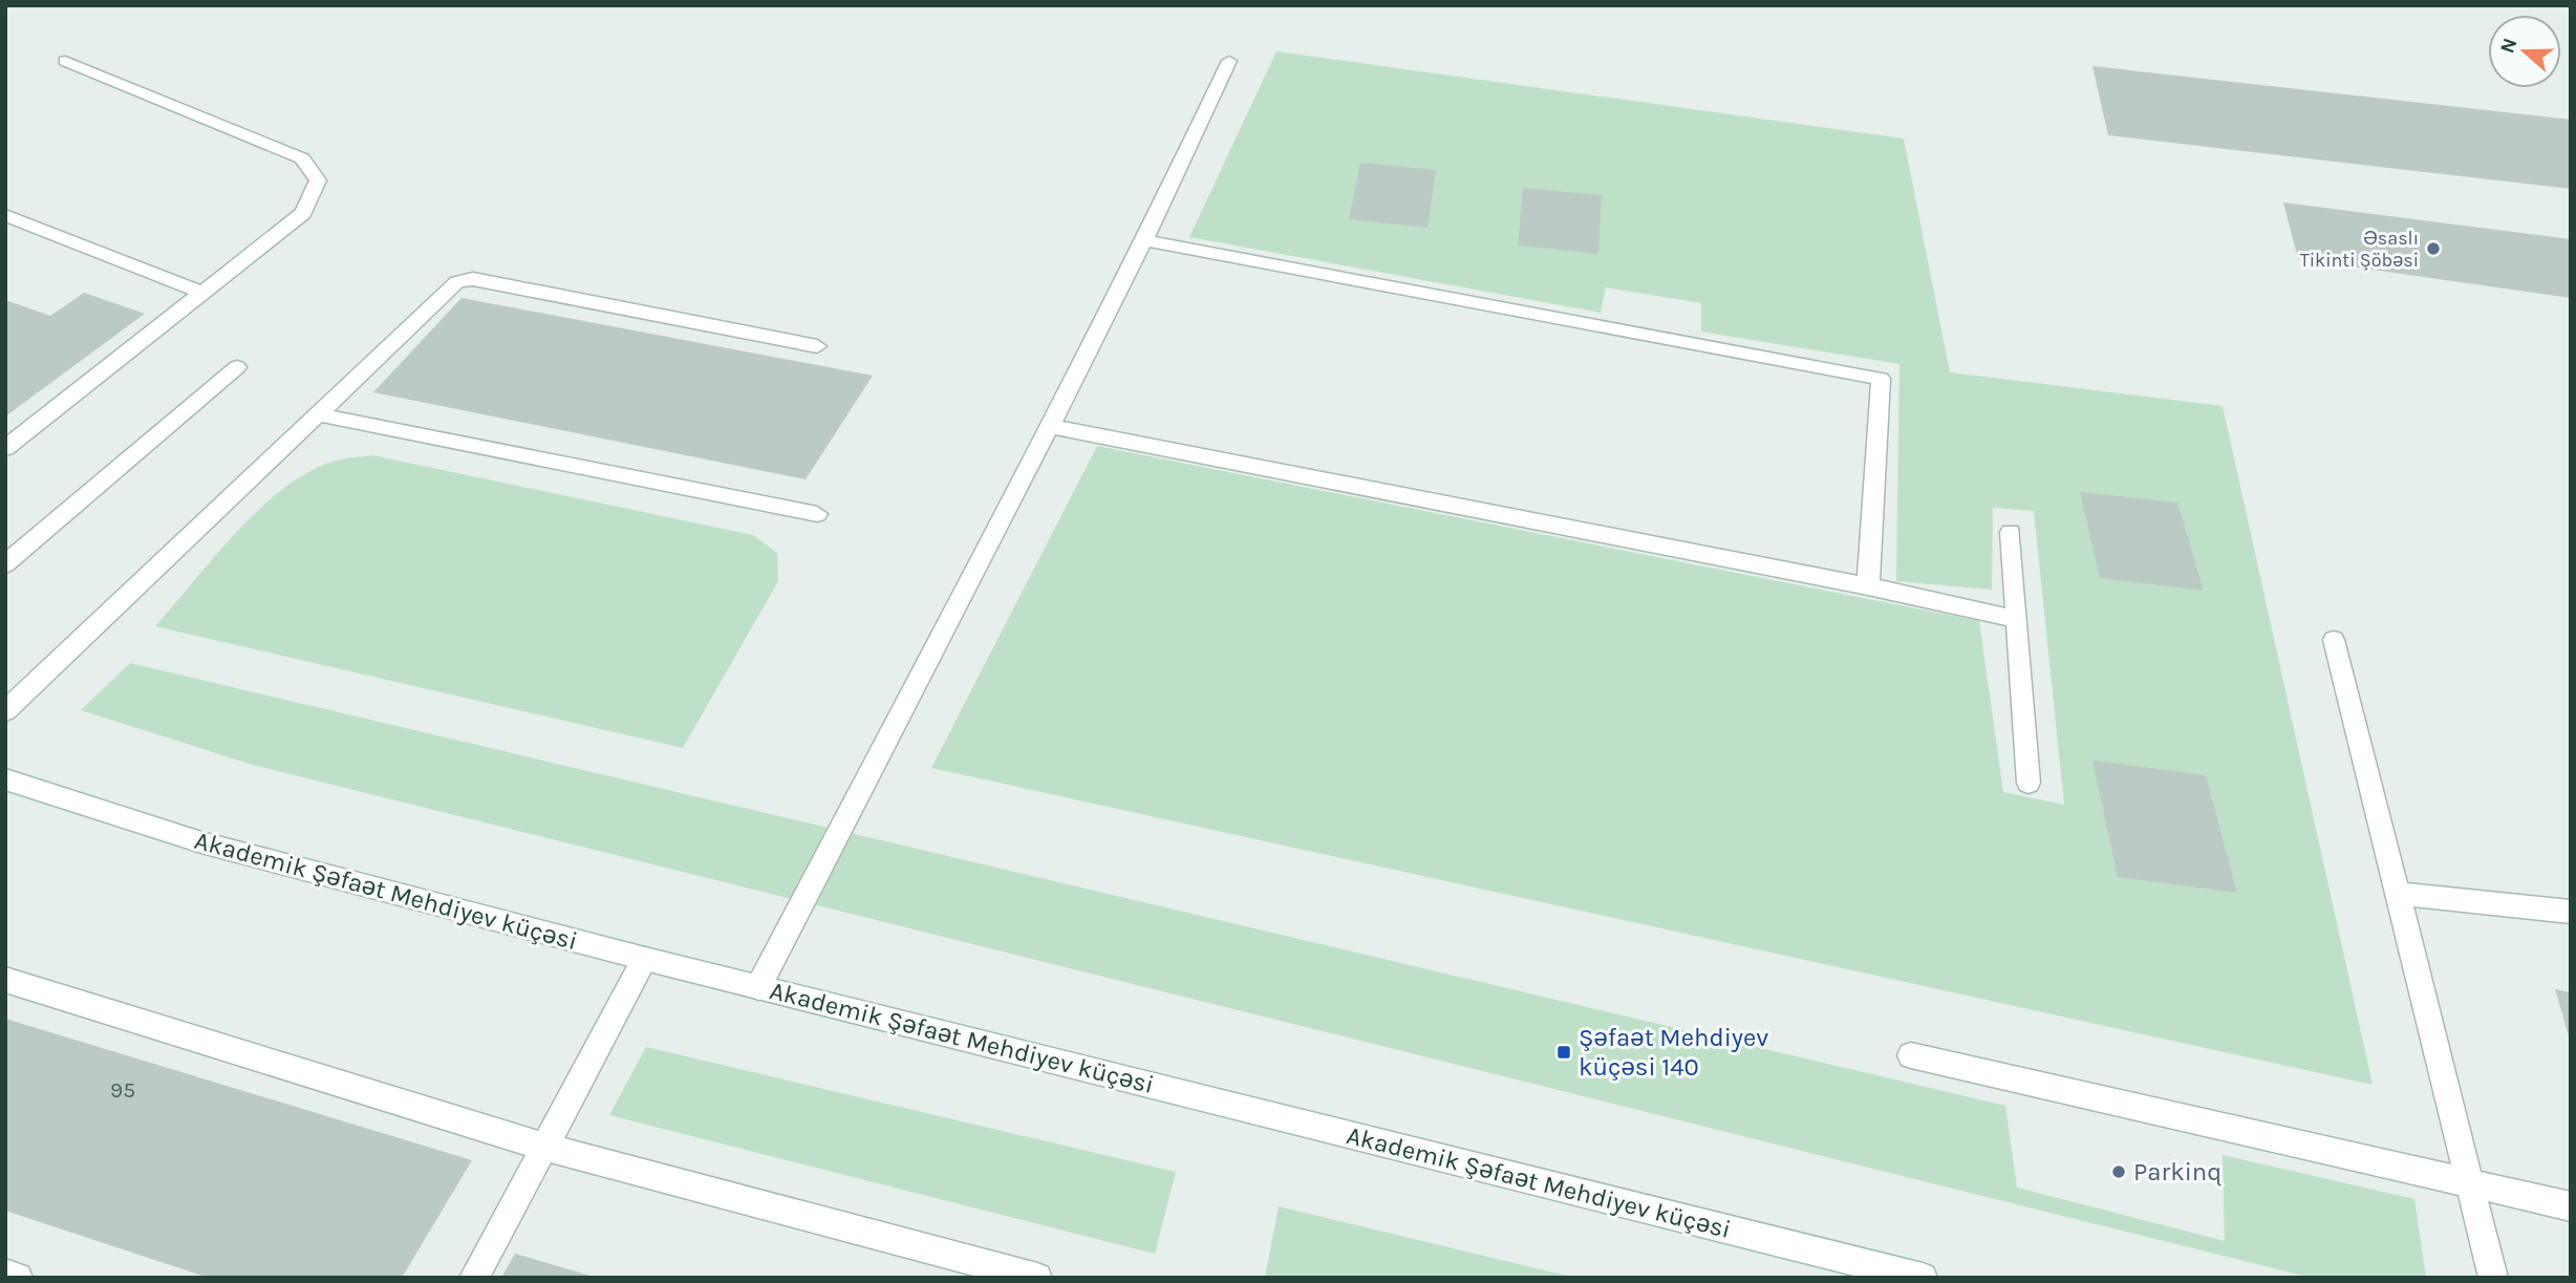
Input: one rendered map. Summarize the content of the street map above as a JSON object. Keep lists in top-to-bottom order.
{
  "streets": {
    "main road": ["Akademik Şəfaət Mehdiyev küçəsi"]
  },
  "places": {
    "other": ["Əsaslı Tikinti Şöbəsi", "Parkinq"],
    "transit": ["Şəfaət Mehdiyev küçəsi 140"]
  },
  "house_numbers": ["95"],
  "north": "left"
}
